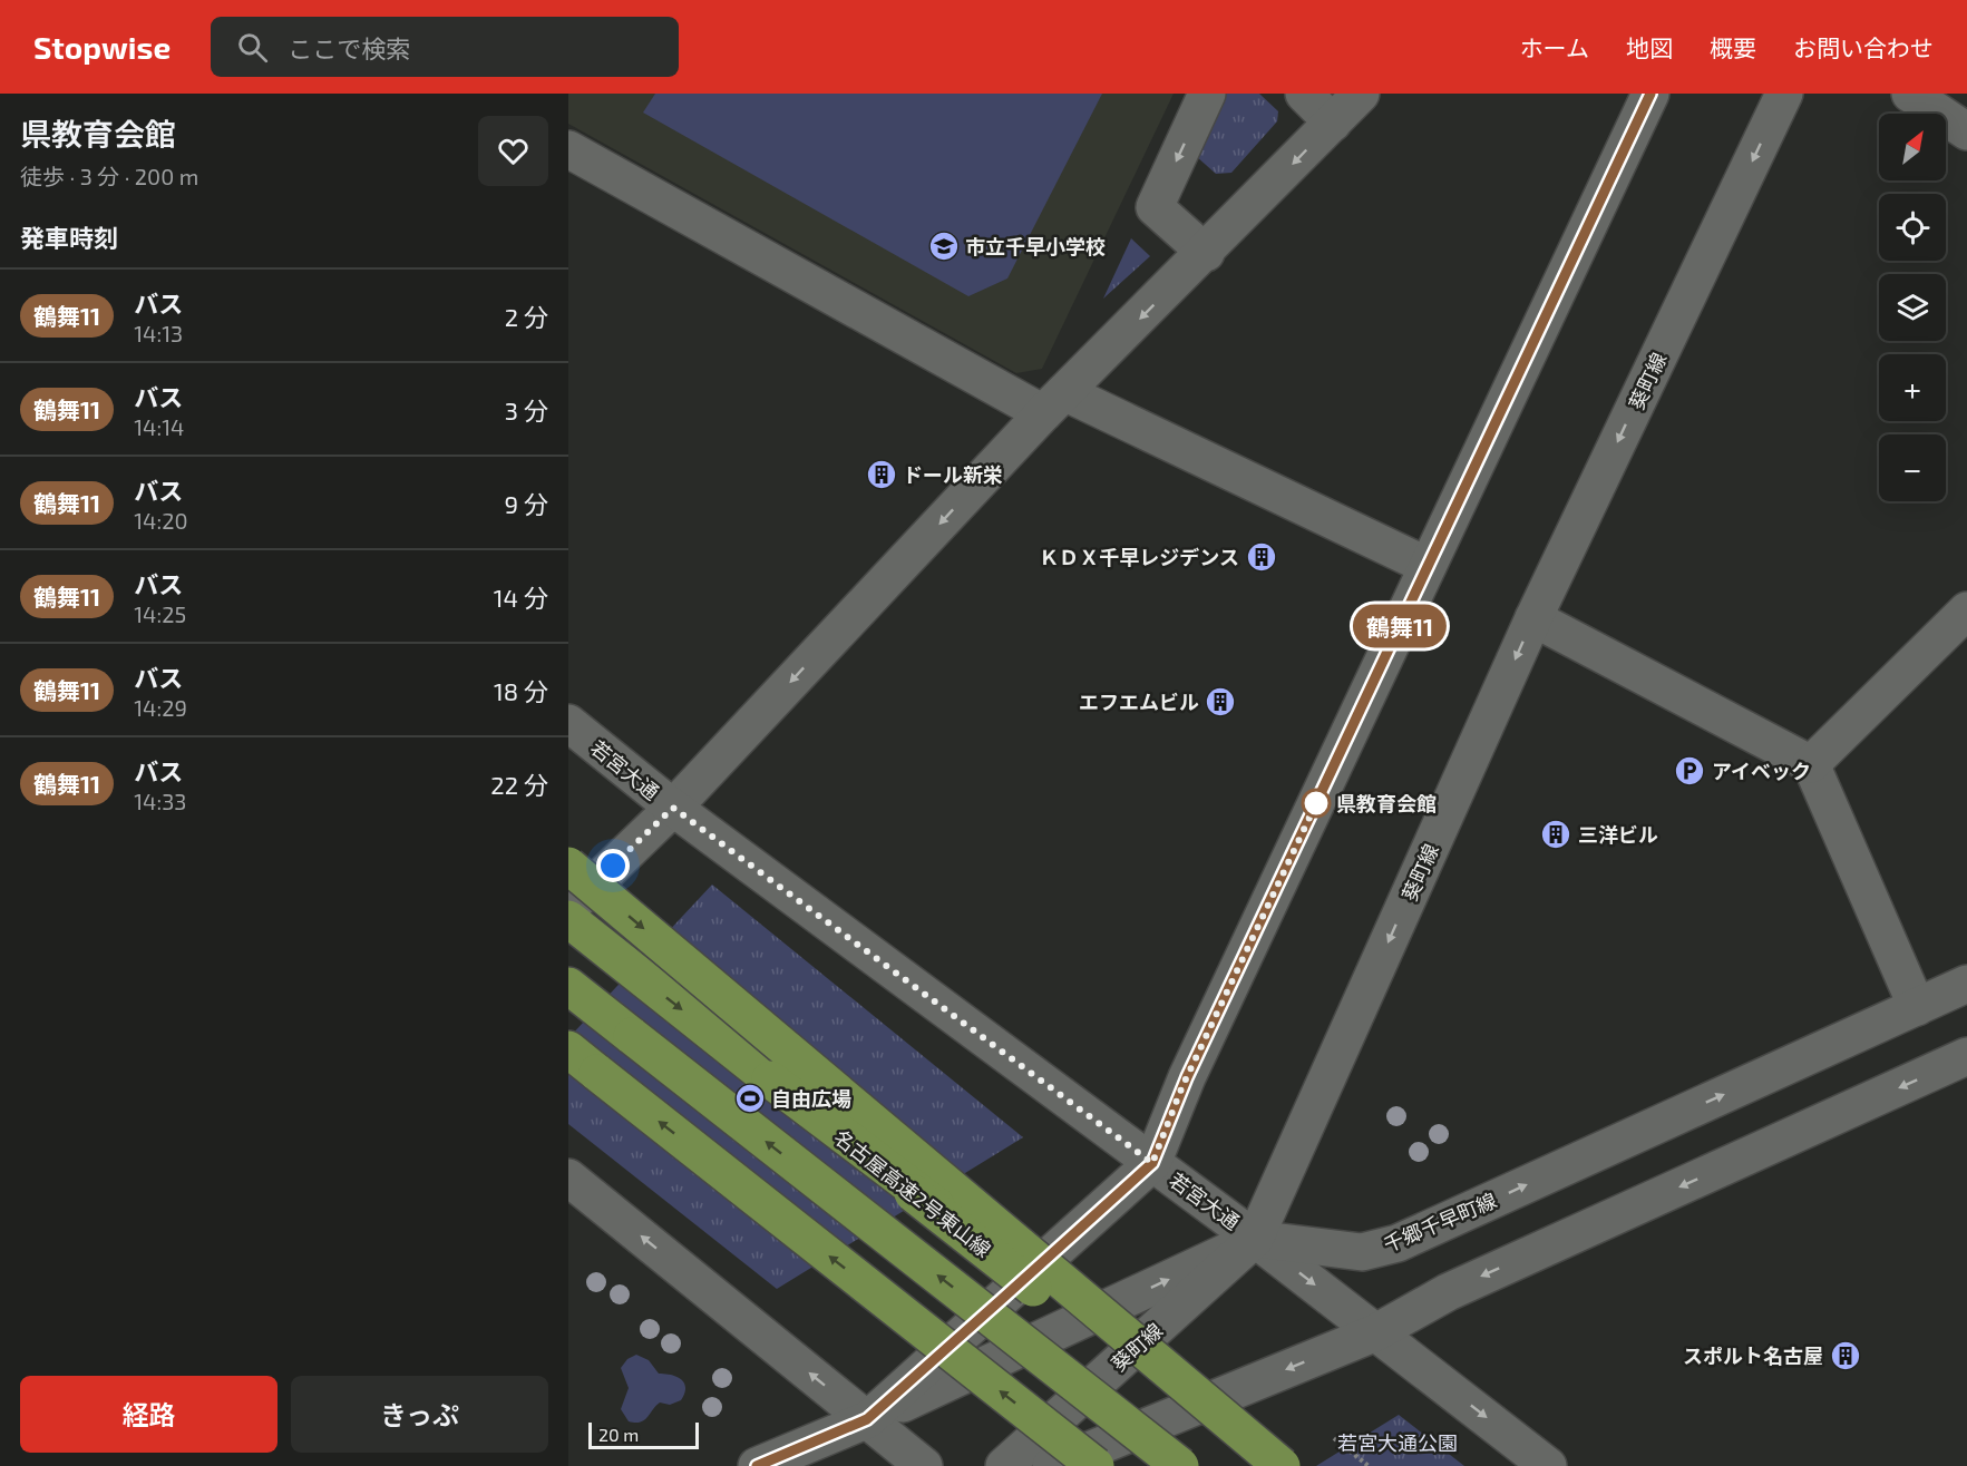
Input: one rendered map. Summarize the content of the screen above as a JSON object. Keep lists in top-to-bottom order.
{
  "streets": {
    "highway": ["名古屋高速2号東山線"],
    "street": ["葵町線", "若宮大通", "千郷千早町線"]
  },
  "crossings": [
    ["葵町線", "若宮大通"],
    ["葵町線", "千郷千早町線"],
    ["若宮大通", "千郷千早町線"]
  ],
  "parks": ["若宮大通公園"],
  "places": {
    "school or university": ["市立千早小学校"],
    "building": [
      "ドール新栄",
      "ＫＤＸ千早レジデンス",
      "エフエムビル",
      "三洋ビル",
      "スポルト名古屋"
    ],
    "parking": ["アイベック"],
    "other": ["県教育会館"],
    "sports": ["自由広場"]
  },
  "lines": ["bus line 鶴舞11"],
  "scale_bar": "20 m",
  "north": "top right",
  "page": {
    "header": "Stopwise",
    "search": "ここで検索",
    "nav": [
      "ホーム",
      "地図",
      "概要",
      "お問い合わせ"
    ],
    "heading": [
      ["県教育会館", "徒歩 · 3 分 · 200 m"],
      "発車時刻"
    ],
    "on_map": "鶴舞11",
    "map_buttons": ["+", "−"],
    "list": [
      {
        "mark": "鶴舞11",
        "name": "バス",
        "note": "14:13",
        "value": "2 分"
      },
      {
        "mark": "鶴舞11",
        "name": "バス",
        "note": "14:14",
        "value": "3 分"
      },
      {
        "mark": "鶴舞11",
        "name": "バス",
        "note": "14:20",
        "value": "9 分"
      },
      {
        "mark": "鶴舞11",
        "name": "バス",
        "note": "14:25",
        "value": "14 分"
      },
      {
        "mark": "鶴舞11",
        "name": "バス",
        "note": "14:29",
        "value": "18 分"
      },
      {
        "mark": "鶴舞11",
        "name": "バス",
        "note": "14:33",
        "value": "22 分"
      }
    ],
    "buttons": ["経路", "きっぷ"],
    "scale": "20 m"
  }
}
